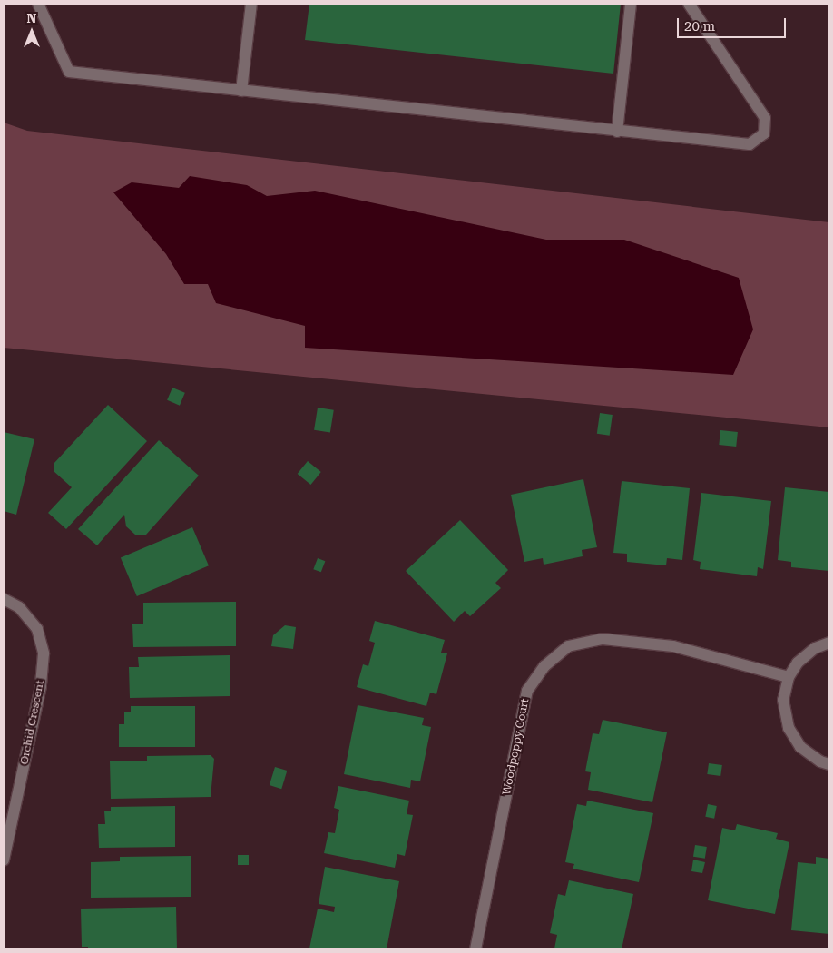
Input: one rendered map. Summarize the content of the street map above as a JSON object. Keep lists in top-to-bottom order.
{
  "streets": {
    "street": ["Orchid Crescent", "Woodpoppy Court"]
  },
  "scale_bar": "20 m",
  "north": "top"
}
